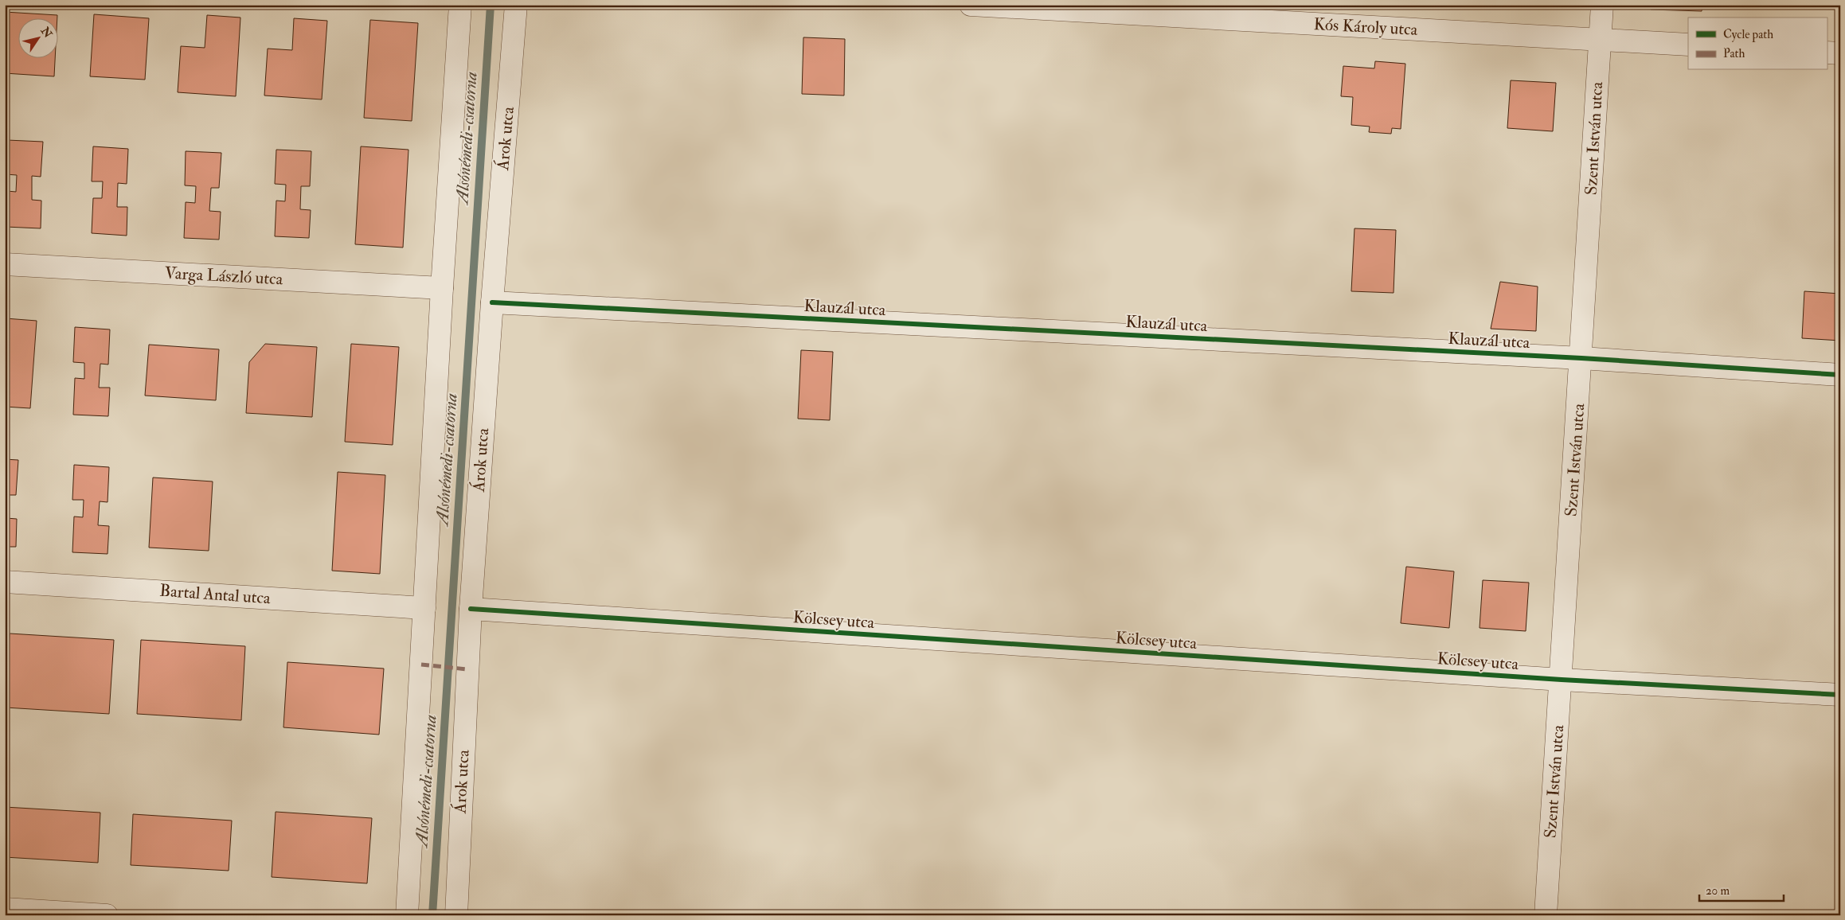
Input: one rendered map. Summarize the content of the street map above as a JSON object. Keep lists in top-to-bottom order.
{
  "streets": {
    "street": [
      "Kós Károly utca",
      "Árok utca",
      "Szent István utca",
      "Varga László utca",
      "Klauzál utca",
      "Bartal Antal utca",
      "Kölcsey utca"
    ]
  },
  "crossings": [
    ["Kós Károly utca", "Szent István utca"],
    ["Árok utca", "Klauzál utca"],
    ["Árok utca", "Kölcsey utca"],
    ["Szent István utca", "Klauzál utca"],
    ["Szent István utca", "Kölcsey utca"]
  ],
  "water": ["Alsónémedi-csatorna"],
  "legend": ["Cycle path", "Path"],
  "scale_bar": "20 m",
  "north": "top right"
}
